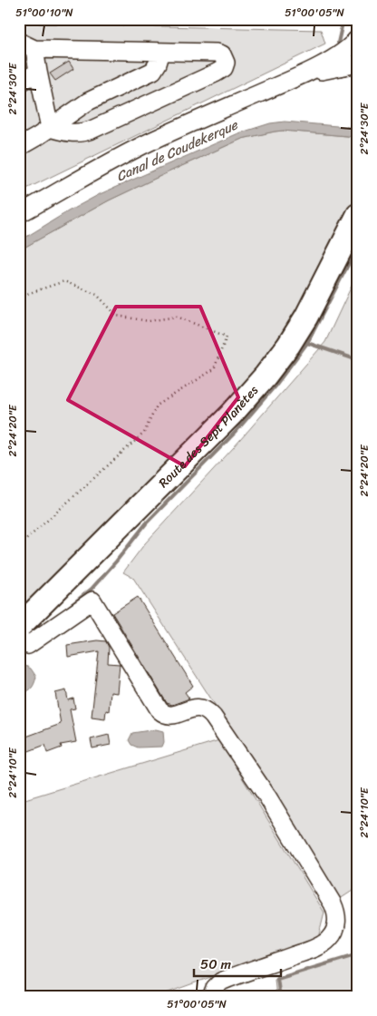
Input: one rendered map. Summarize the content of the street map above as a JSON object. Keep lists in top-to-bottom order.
{
  "streets": {
    "main road": ["Route des Sept Planètes"]
  },
  "water": ["Canal de Coudekerque"],
  "scale_bar": "50 m",
  "coordinates": [
    "51°00'10\"N",
    "51°00'05\"N",
    "2°24'30\"E",
    "2°24'20\"E",
    "2°24'10\"E"
  ]
}
